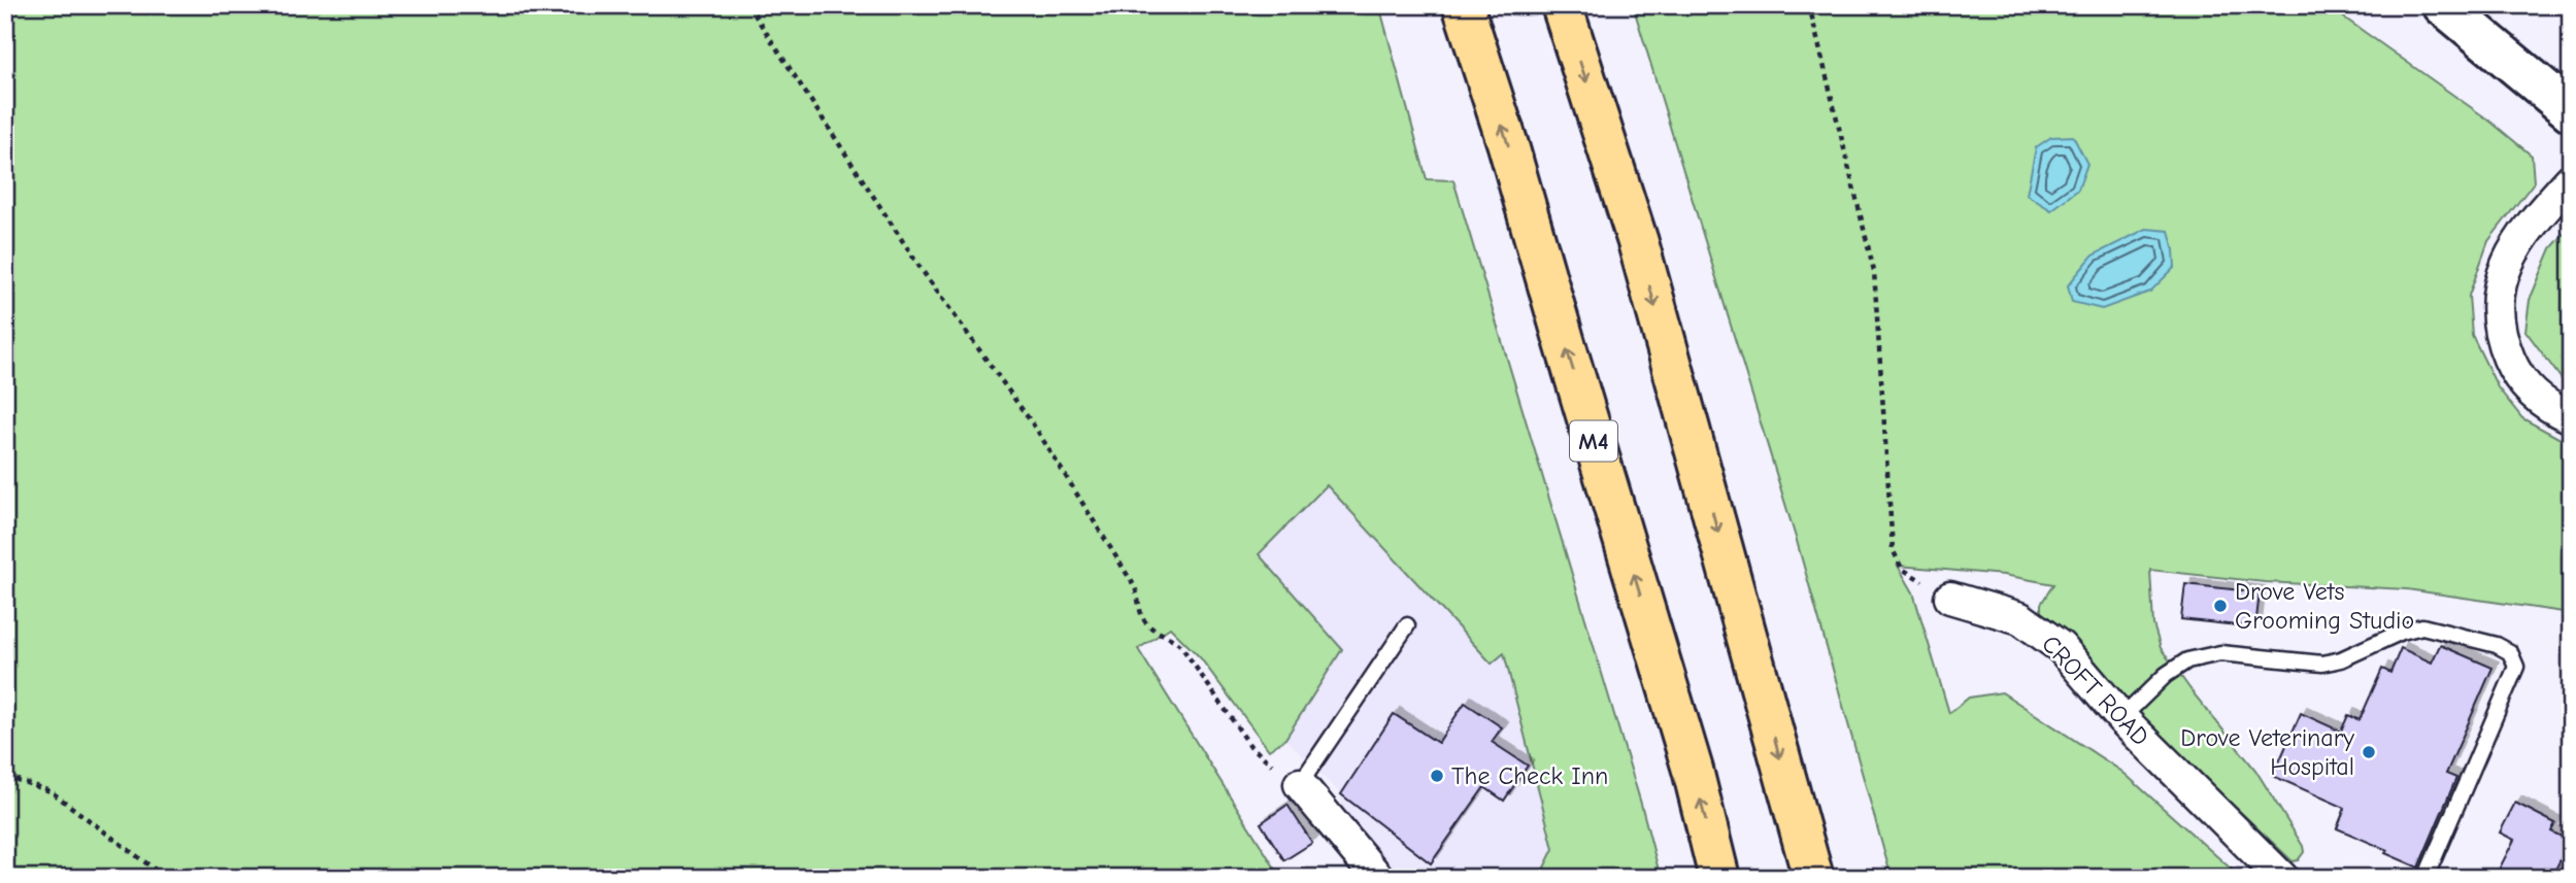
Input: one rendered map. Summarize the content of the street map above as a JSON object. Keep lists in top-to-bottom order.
{
  "streets": {
    "highway": ["M4"],
    "street": ["CROFT ROAD"]
  },
  "places": ["Drove Vets Grooming Studio", "Drove Veterinary Hospital", "The Check Inn"]
}
